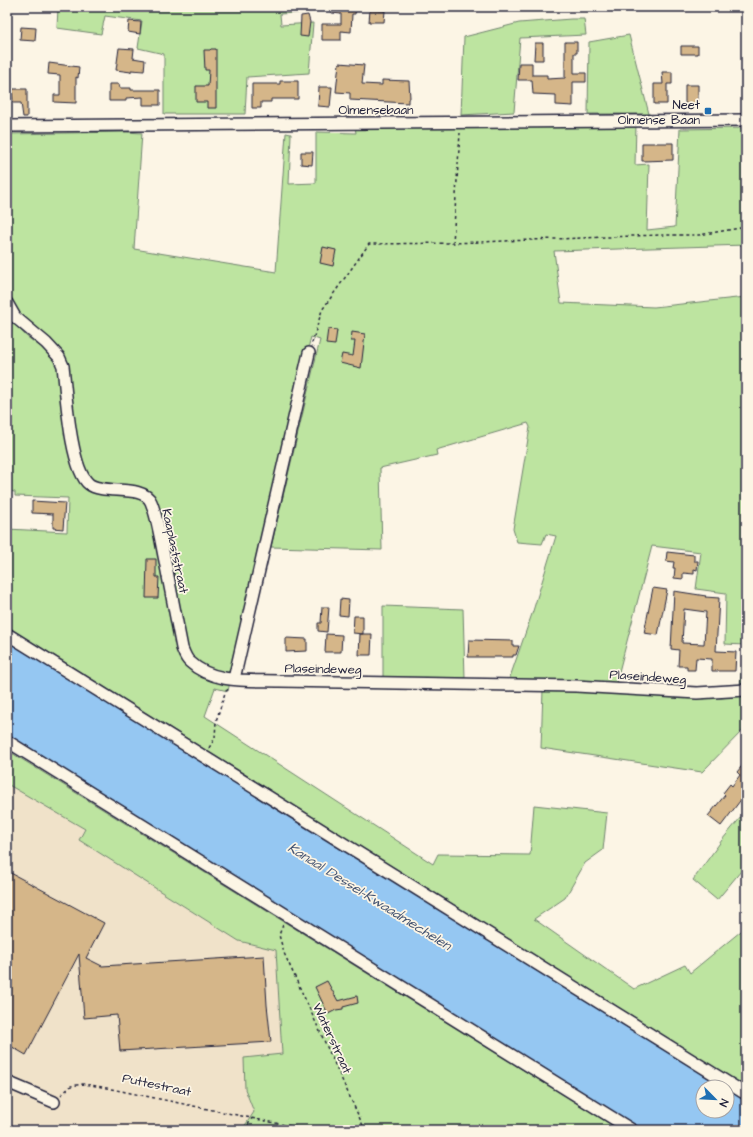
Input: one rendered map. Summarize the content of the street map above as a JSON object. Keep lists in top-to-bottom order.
{
  "streets": {
    "street": ["Olmensebaan", "Kaaplaststraat", "Plaseindeweg"],
    "path": ["Waterstraat", "Puttestraat"]
  },
  "crossings": [
    ["Kaaplaststraat", "Plaseindeweg"]
  ],
  "water": ["Kanaal Dessel-Kwaadmechelen"],
  "places": {
    "transit": ["Neet Olmense Baan"]
  },
  "north": "bottom right"
}
